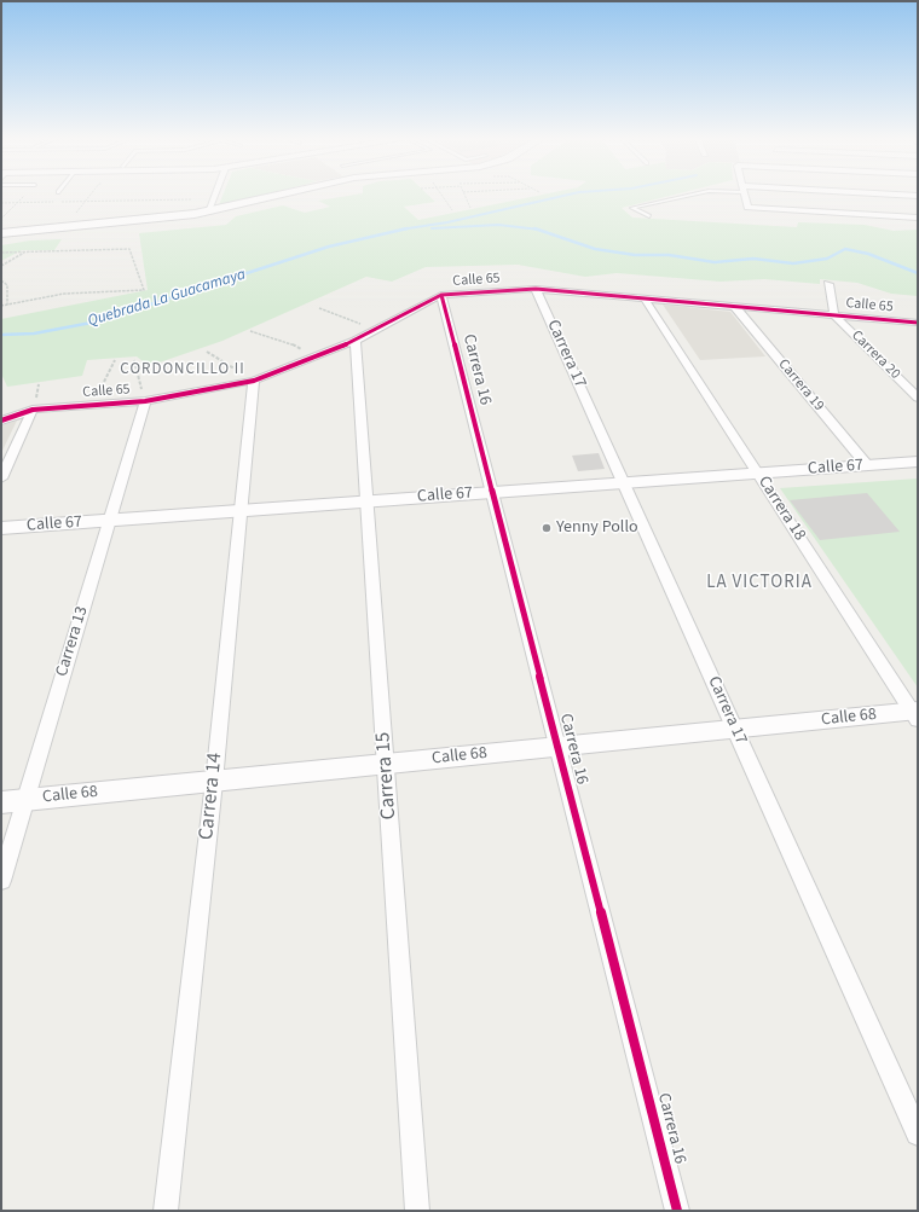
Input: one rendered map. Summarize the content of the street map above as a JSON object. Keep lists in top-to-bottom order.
{
  "streets": {
    "street": [
      "Calle 65",
      "Carrera 17",
      "Carrera 20",
      "Carrera 16",
      "Carrera 19",
      "Calle 67",
      "Carrera 18",
      "Carrera 13",
      "Calle 68",
      "Carrera 15",
      "Carrera 14"
    ]
  },
  "crossings": [
    ["Calle 65", "Carrera 17"],
    ["Calle 65", "Carrera 20"],
    ["Calle 65", "Carrera 16"],
    ["Calle 65", "Carrera 19"],
    ["Calle 65", "Carrera 18"],
    ["Calle 65", "Carrera 13"],
    ["Calle 65", "Carrera 15"],
    ["Calle 65", "Carrera 14"],
    ["Carrera 17", "Calle 67"],
    ["Carrera 17", "Calle 68"],
    ["Carrera 16", "Calle 67"],
    ["Carrera 16", "Calle 68"],
    ["Carrera 19", "Calle 67"],
    ["Calle 67", "Carrera 18"],
    ["Calle 67", "Carrera 13"],
    ["Calle 67", "Carrera 15"],
    ["Calle 67", "Carrera 14"],
    ["Carrera 18", "Calle 68"],
    ["Carrera 13", "Calle 68"],
    ["Calle 68", "Carrera 15"],
    ["Calle 68", "Carrera 14"]
  ],
  "districts": ["CORDONCILLO II", "LA VICTORIA"],
  "water": ["Quebrada La Guacamaya"],
  "places": ["Yenny Pollo"]
}
